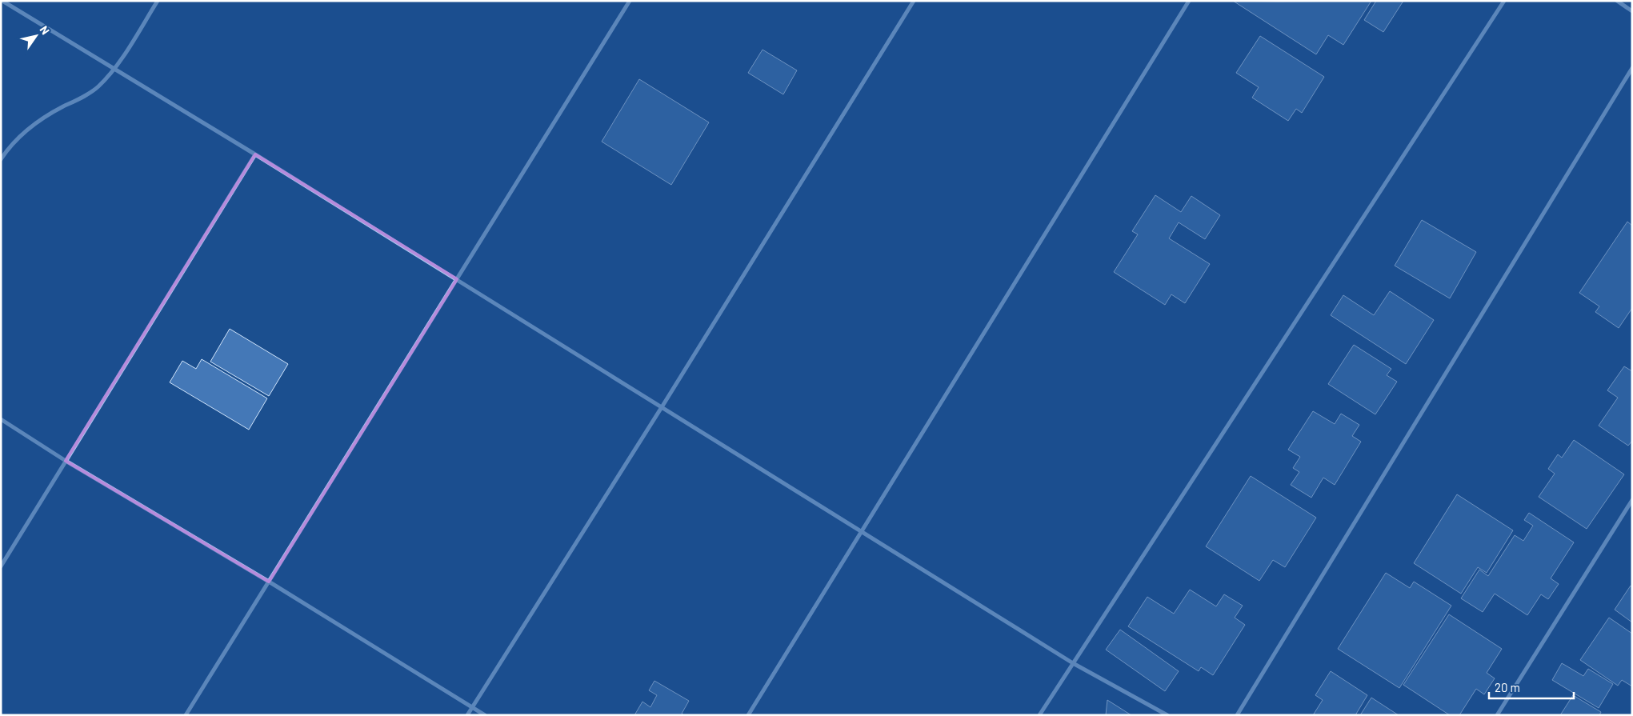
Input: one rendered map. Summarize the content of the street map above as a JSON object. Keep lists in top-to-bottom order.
{
  "scale_bar": "20 m",
  "north": "top right"
}
